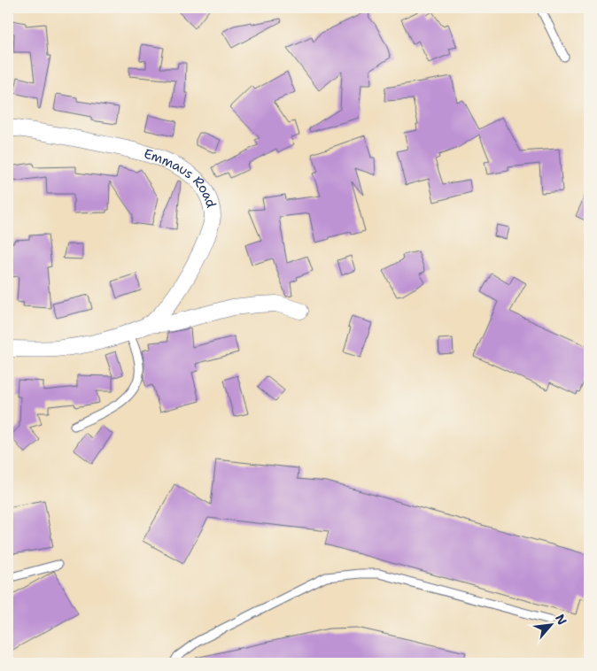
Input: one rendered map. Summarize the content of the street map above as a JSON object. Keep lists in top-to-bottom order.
{
  "streets": {
    "street": ["Emmaus Road"]
  },
  "north": "top right"
}
